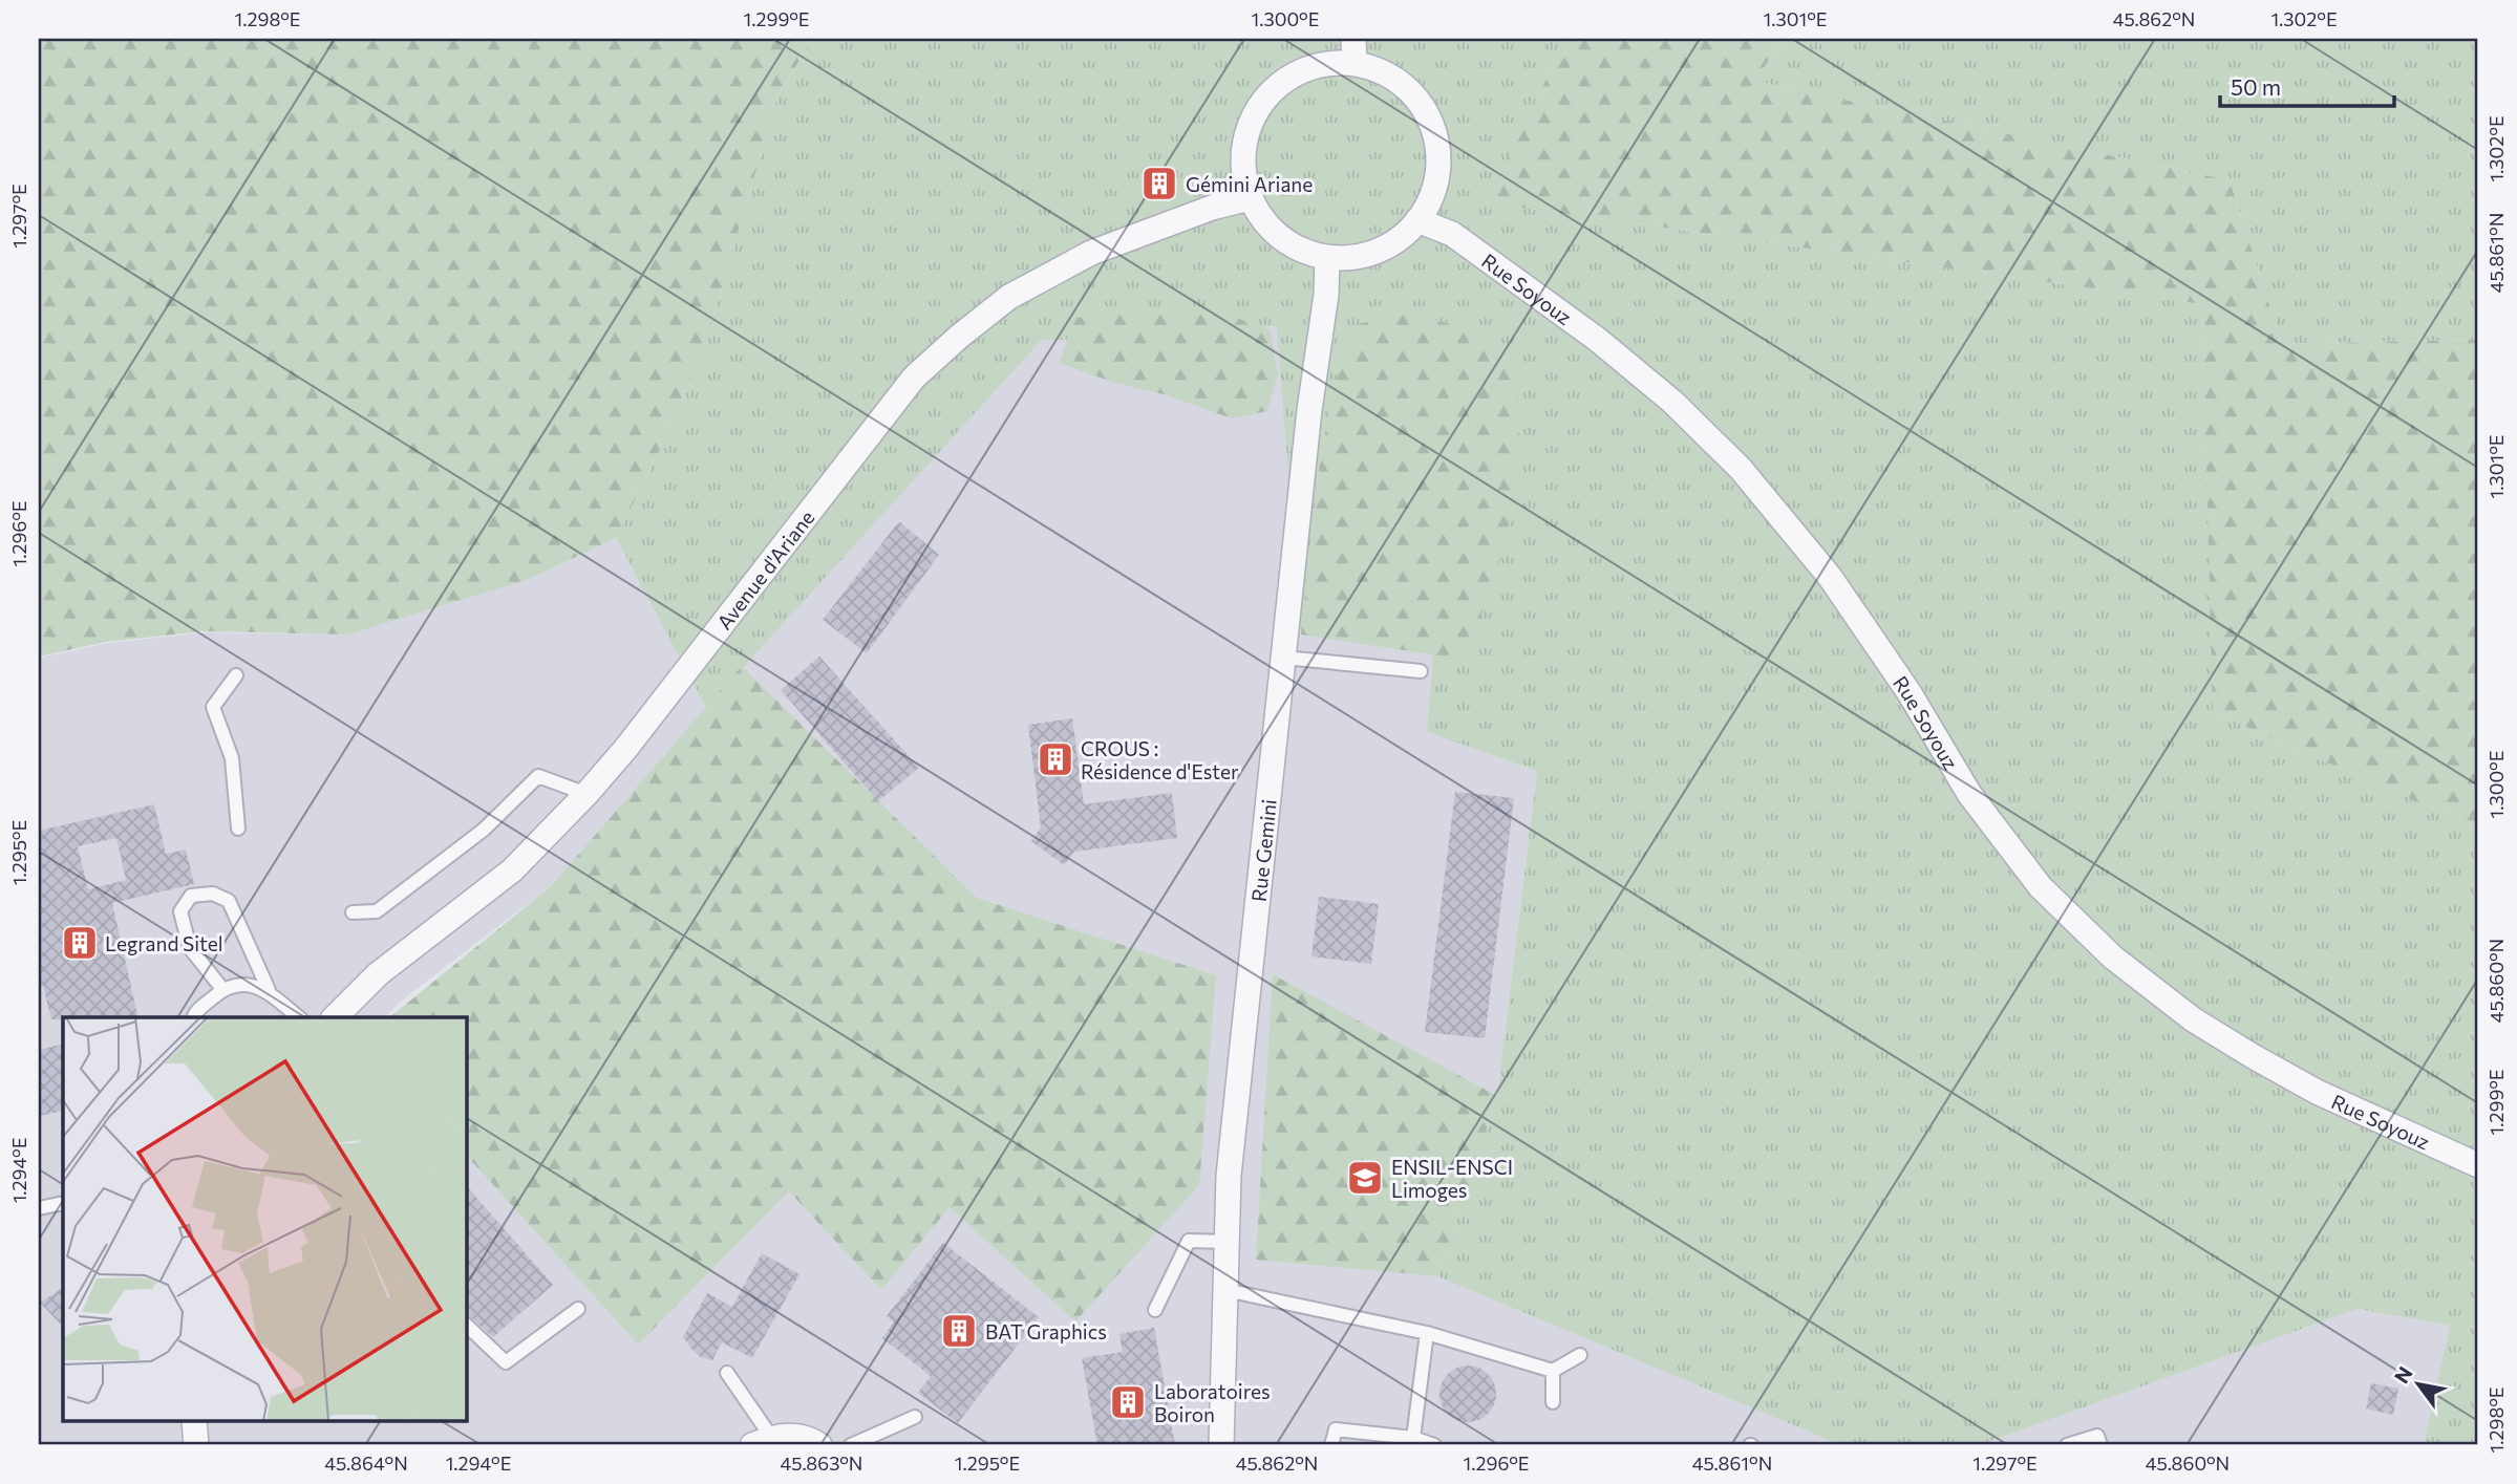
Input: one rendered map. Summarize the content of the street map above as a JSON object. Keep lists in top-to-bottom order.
{
  "streets": {
    "street": ["Rue Soyouz", "Avenue d'Ariane", "Rue Gemini"]
  },
  "crossings": [
    ["Rue Soyouz", "Avenue d'Ariane"],
    ["Rue Soyouz", "Rue Gemini"],
    ["Avenue d'Ariane", "Rue Gemini"]
  ],
  "places": {
    "building": [
      "Gémini Ariane",
      "CROUS : Résidence d'Ester",
      "Legrand Sitel",
      "BAT Graphics",
      "Laboratoires Boiron"
    ],
    "school or university": ["ENSIL-ENSCI Limoges"]
  },
  "scale_bar": "50 m",
  "north": "top left",
  "coordinates": [
    "1.298°E",
    "1.299°E",
    "1.300°E",
    "1.301°E",
    "45.862°N",
    "1.302°E",
    "1.297°E",
    "45.861°N",
    "1.296°E",
    "1.295°E",
    "45.860°N",
    "1.294°E",
    "45.864°N",
    "45.863°N"
  ]
}
